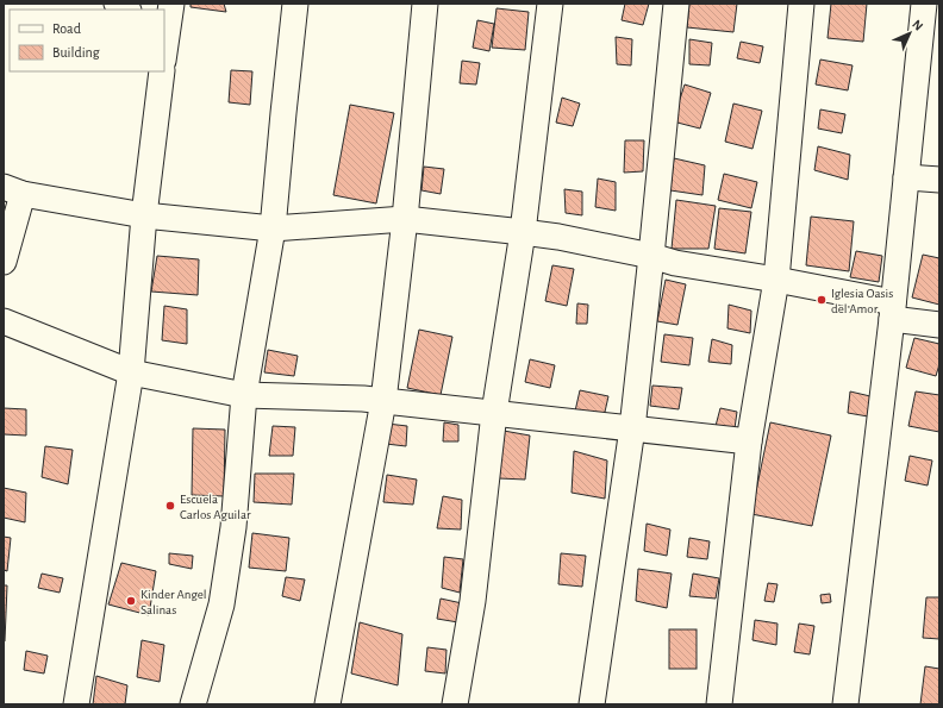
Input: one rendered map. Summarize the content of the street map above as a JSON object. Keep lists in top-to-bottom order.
{
  "places": ["Iglesia Oasis del Amor", "Escuela Carlos Aguilar", "Kinder Angel Salinas"],
  "legend": ["Road", "Building"],
  "north": "top right"
}
